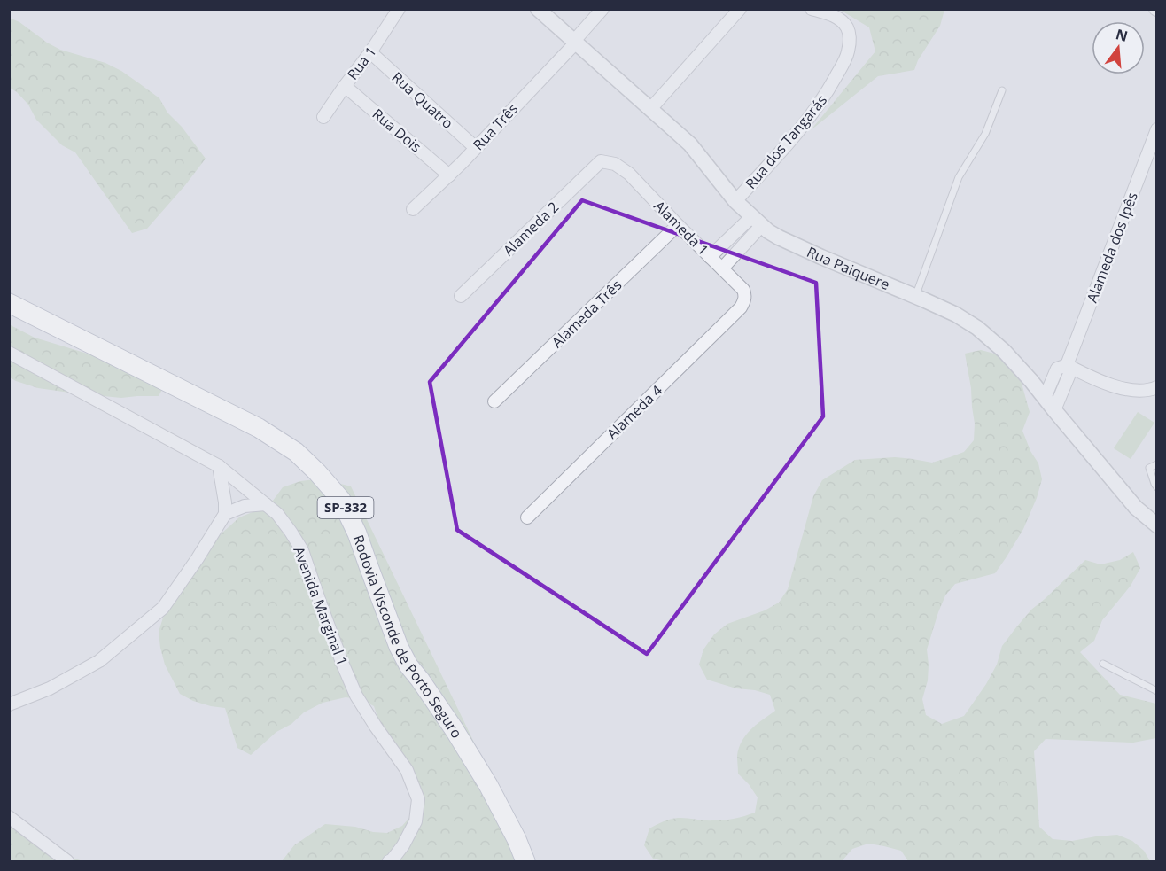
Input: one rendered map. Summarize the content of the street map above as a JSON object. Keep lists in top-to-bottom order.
{
  "streets": {
    "main road": ["SP-332", "Rodovia Visconde de Porto Seguro"],
    "street": [
      "Rua 1",
      "Rua Quatro",
      "Rua Três",
      "Rua Dois",
      "Rua dos Tangarás",
      "Alameda 1",
      "Alameda 2",
      "Alameda dos Ipês",
      "Rua Paiquere",
      "Alameda Três",
      "Alameda 4",
      "Avenida Marginal 1"
    ]
  },
  "crossings": [
    ["Rua 1", "Rua Quatro"],
    ["Rua 1", "Rua Dois"],
    ["Rua Quatro", "Rua Três"],
    ["Rua Três", "Rua Dois"],
    ["Rua Três", "Rua Paiquere"],
    ["Rua dos Tangarás", "Rua Paiquere"],
    ["Alameda 1", "Alameda 2"],
    ["Alameda 1", "Alameda Três"],
    ["Alameda 1", "Alameda 4"]
  ],
  "north": "top"
}
